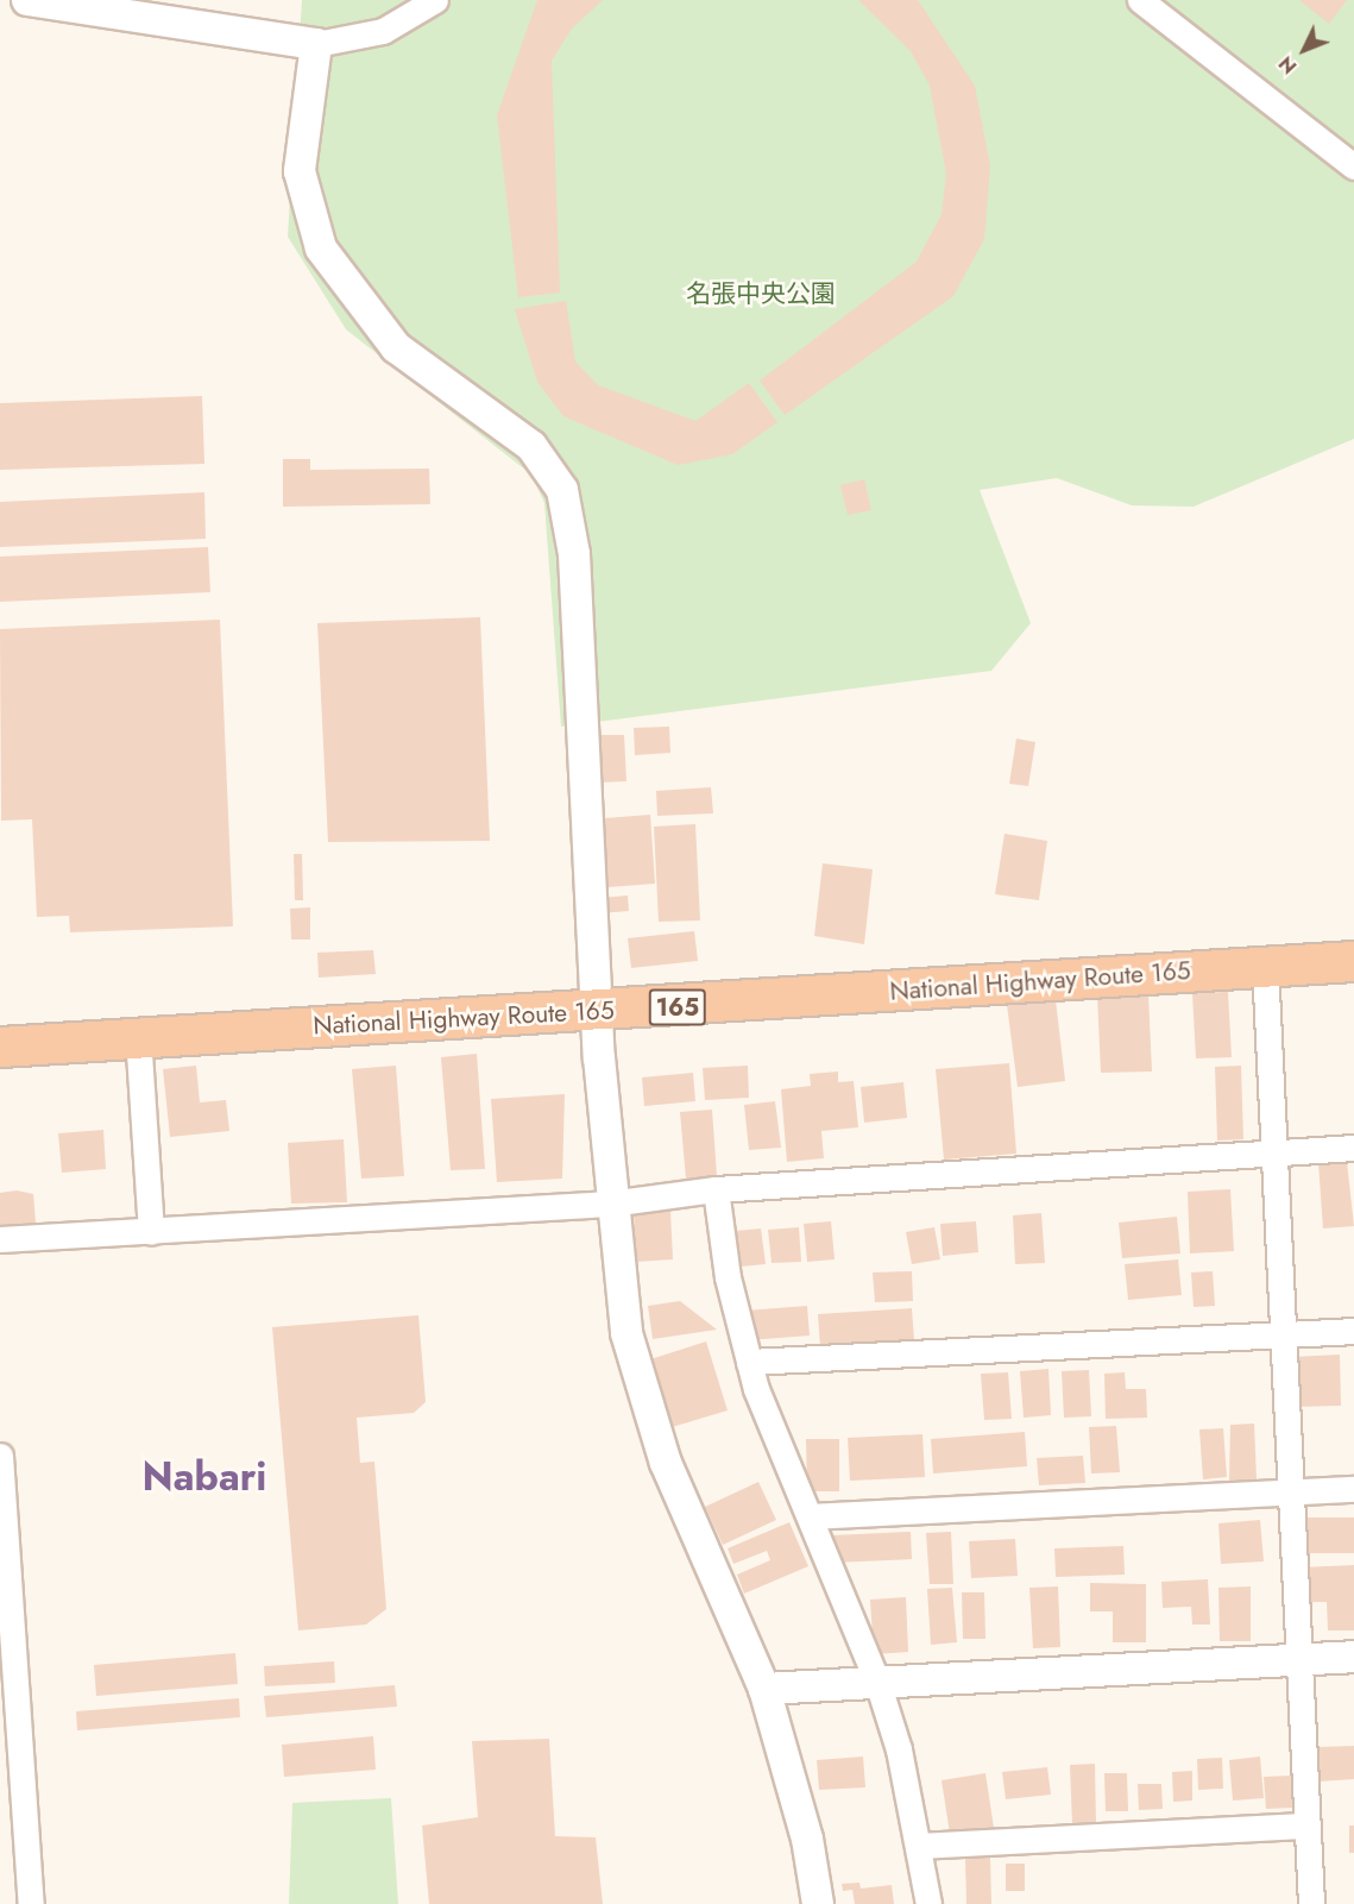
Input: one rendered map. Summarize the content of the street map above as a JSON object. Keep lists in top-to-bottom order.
{
  "streets": {
    "highway": ["National Highway Route 165", "165"]
  },
  "districts": ["Nabari"],
  "parks": ["名張中央公園"],
  "north": "bottom left"
}
